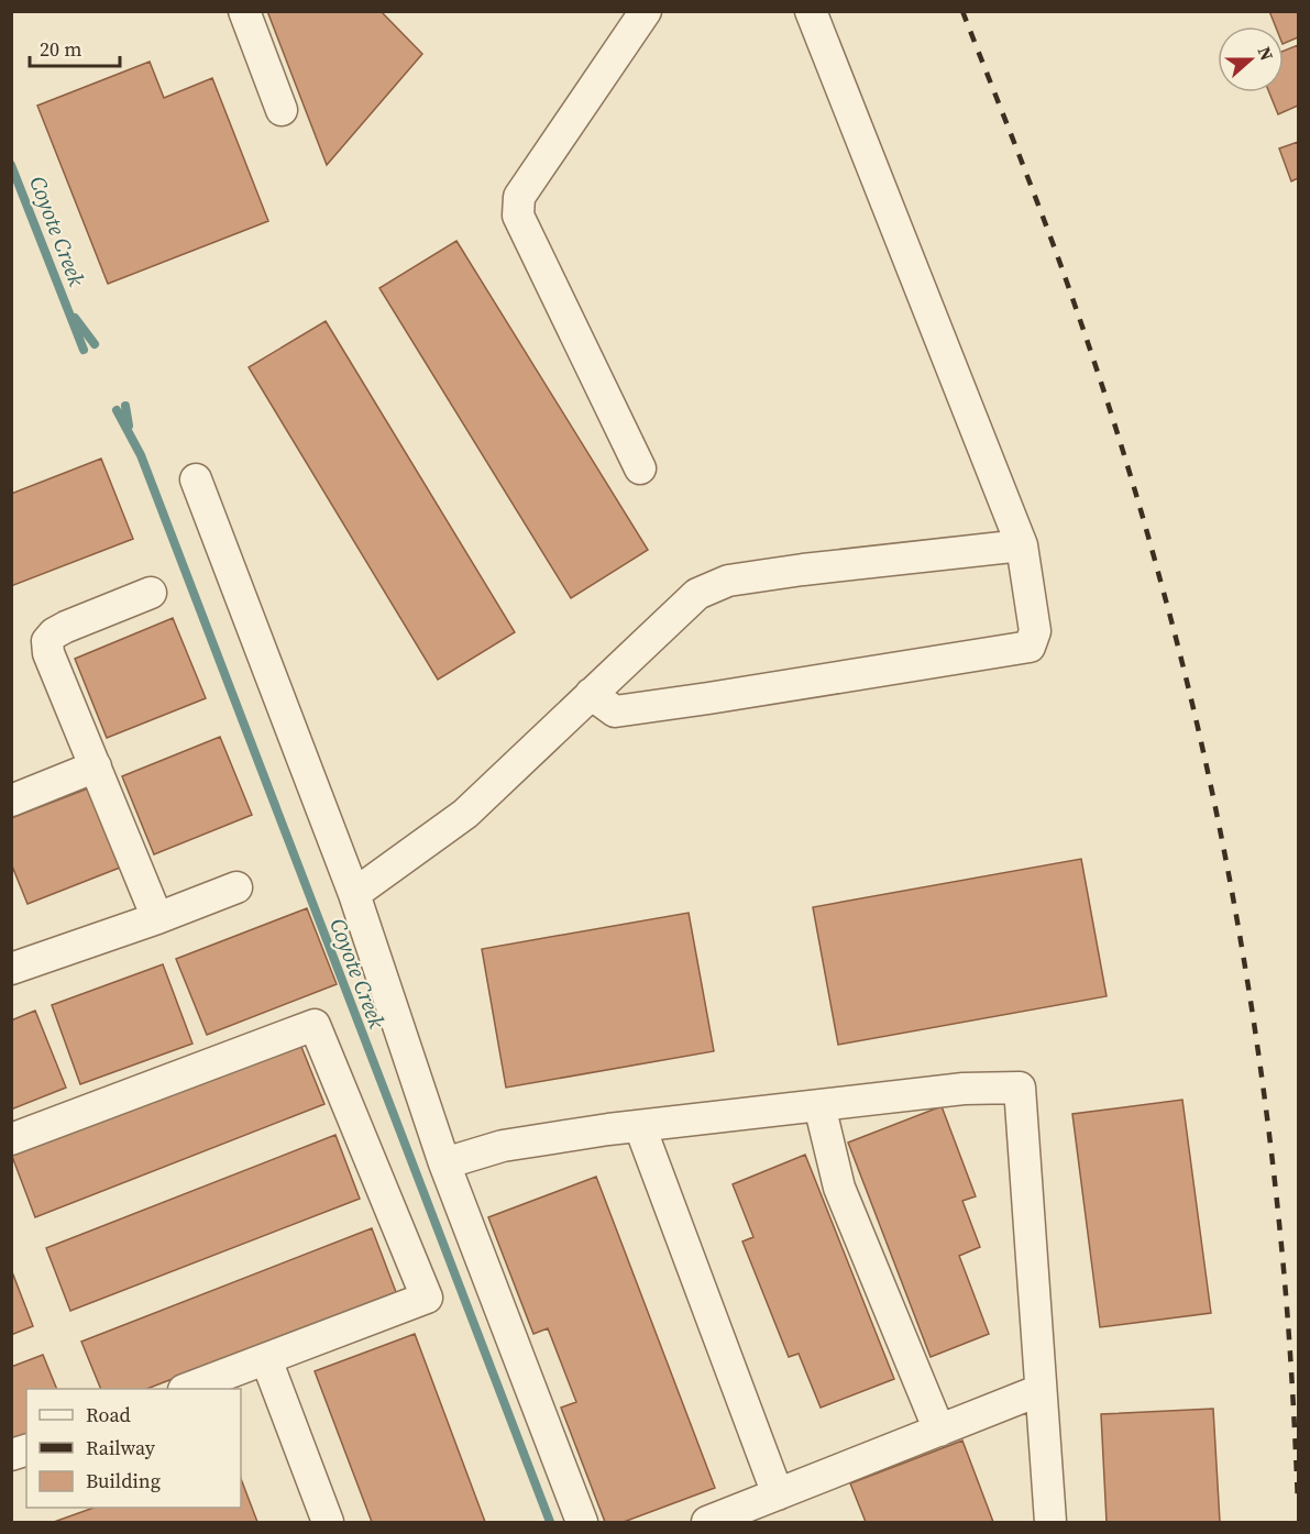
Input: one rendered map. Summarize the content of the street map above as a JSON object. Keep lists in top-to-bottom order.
{
  "water": ["Coyote Creek"],
  "legend": ["Road", "Railway", "Building"],
  "scale_bar": "20 m",
  "north": "right"
}
